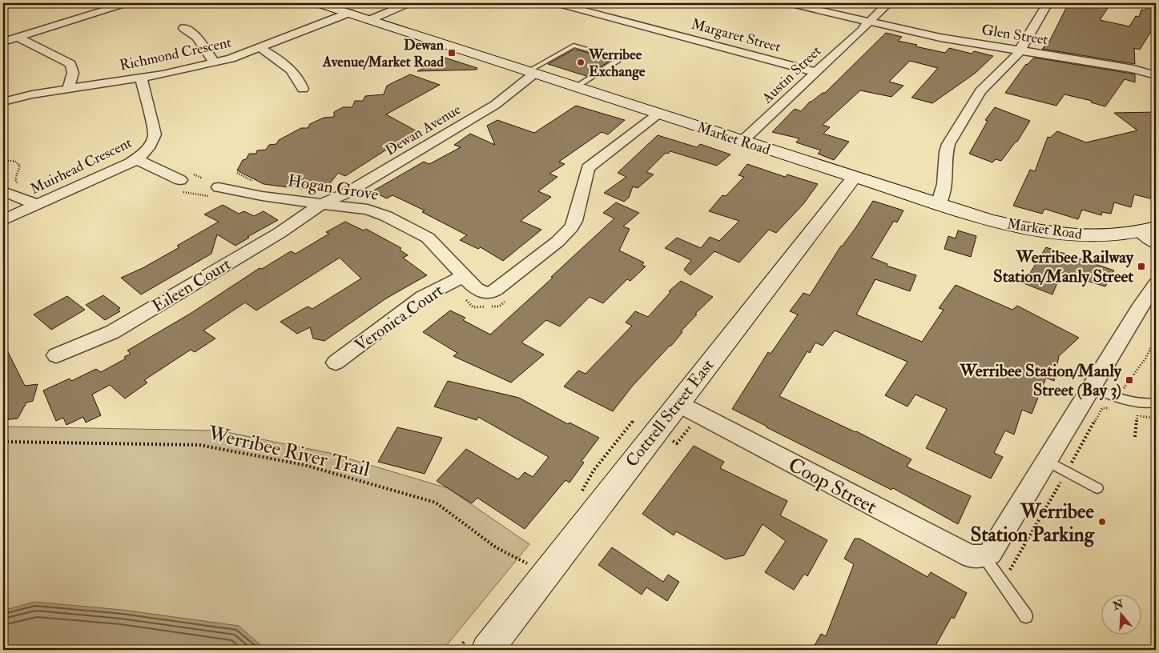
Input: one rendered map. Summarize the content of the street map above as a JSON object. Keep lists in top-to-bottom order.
{
  "streets": {
    "street": [
      "Glen Street",
      "Margaret Street",
      "Richmond Crescent",
      "Austin Street",
      "Dewan Avenue",
      "Market Road",
      "Muirhead Crescent",
      "Hogan Grove",
      "Eileen Court",
      "Veronica Court",
      "Cottrell Street East",
      "Coop Street"
    ],
    "path": ["Werribee River Trail"]
  },
  "crossings": [
    ["Glen Street", "Austin Street"],
    ["Margaret Street", "Austin Street"],
    ["Richmond Crescent", "Market Road"],
    ["Richmond Crescent", "Muirhead Crescent"],
    ["Austin Street", "Market Road"],
    ["Dewan Avenue", "Market Road"],
    ["Dewan Avenue", "Hogan Grove"],
    ["Dewan Avenue", "Eileen Court"],
    ["Market Road", "Hogan Grove"],
    ["Market Road", "Cottrell Street East"],
    ["Hogan Grove", "Eileen Court"],
    ["Hogan Grove", "Veronica Court"],
    ["Cottrell Street East", "Werribee River Trail"],
    ["Cottrell Street East", "Coop Street"]
  ],
  "places": {
    "transit": ["Dewan Avenue/Market Road", "Werribee Railway Station/Manly Street", "Werribee Station/Manly Street (Bay 3)"],
    "other": ["Werribee Exchange", "Werribee Station Parking"]
  },
  "north": "top"
}
